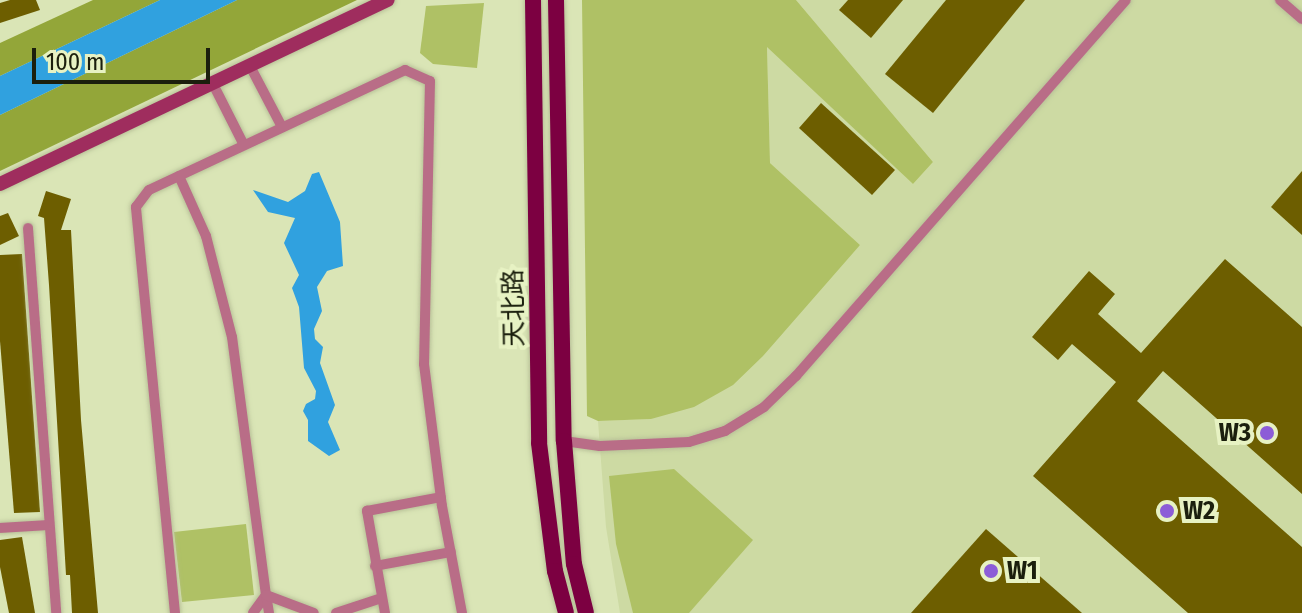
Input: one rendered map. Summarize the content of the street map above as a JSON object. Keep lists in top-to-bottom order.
{
  "streets": {
    "main road": ["天北路"]
  },
  "places": ["W3", "W2", "W1"],
  "scale_bar": "100 m"
}
